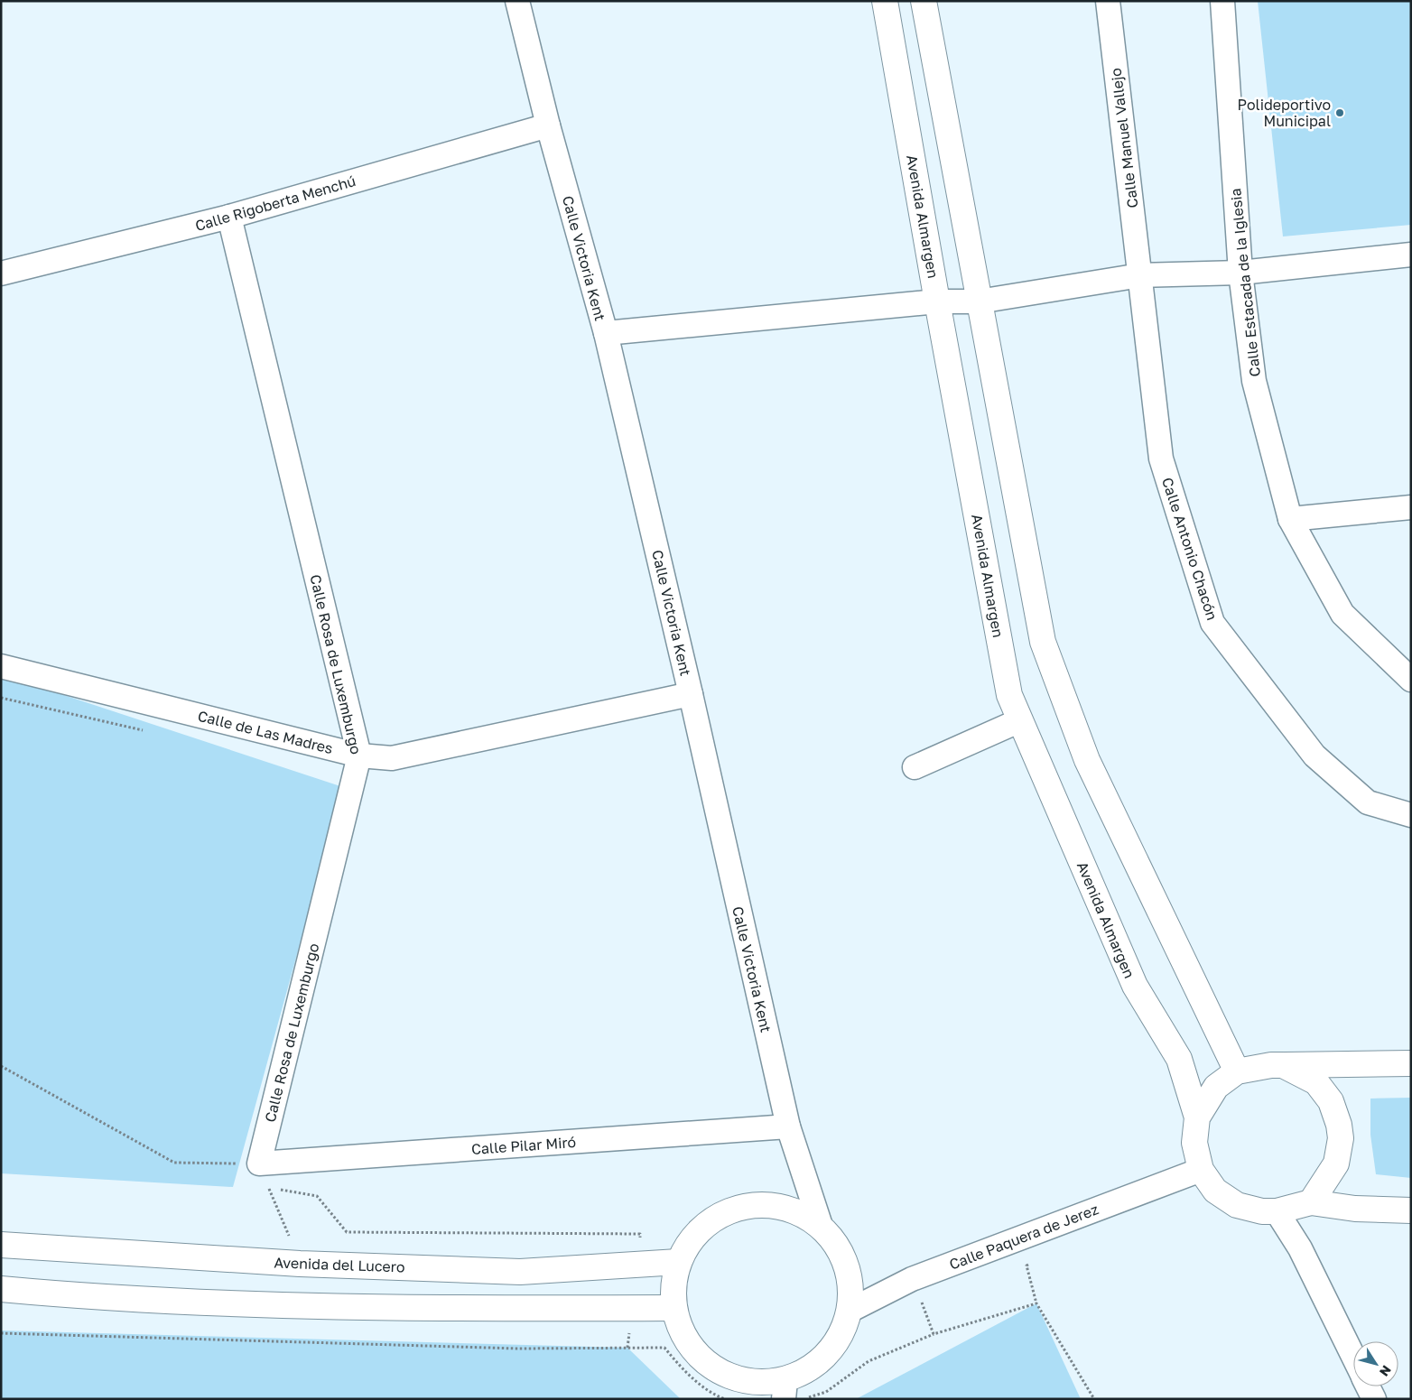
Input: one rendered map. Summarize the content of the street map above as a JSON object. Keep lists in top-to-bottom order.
{
  "streets": {
    "street": [
      "Calle Manuel Vallejo",
      "Calle Rigoberta Menchú",
      "Avenida Almargen",
      "Calle Victoria Kent",
      "Calle Estacada de la Iglesia",
      "Calle Antonio Chacón",
      "Calle Rosa de Luxemburgo",
      "Calle de Las Madres",
      "Calle Pilar Miró",
      "Calle Paquera de Jerez",
      "Avenida del Lucero"
    ]
  },
  "crossings": [
    ["Calle Manuel Vallejo", "Calle Antonio Chacón"],
    ["Calle Rigoberta Menchú", "Calle Victoria Kent"],
    ["Calle Rigoberta Menchú", "Calle Rosa de Luxemburgo"],
    ["Avenida Almargen", "Calle Paquera de Jerez"],
    ["Calle Victoria Kent", "Calle de Las Madres"],
    ["Calle Victoria Kent", "Calle Pilar Miró"],
    ["Calle Rosa de Luxemburgo", "Calle de Las Madres"],
    ["Calle Rosa de Luxemburgo", "Calle Pilar Miró"]
  ],
  "places": ["Polideportivo Municipal"],
  "north": "bottom right"
}
